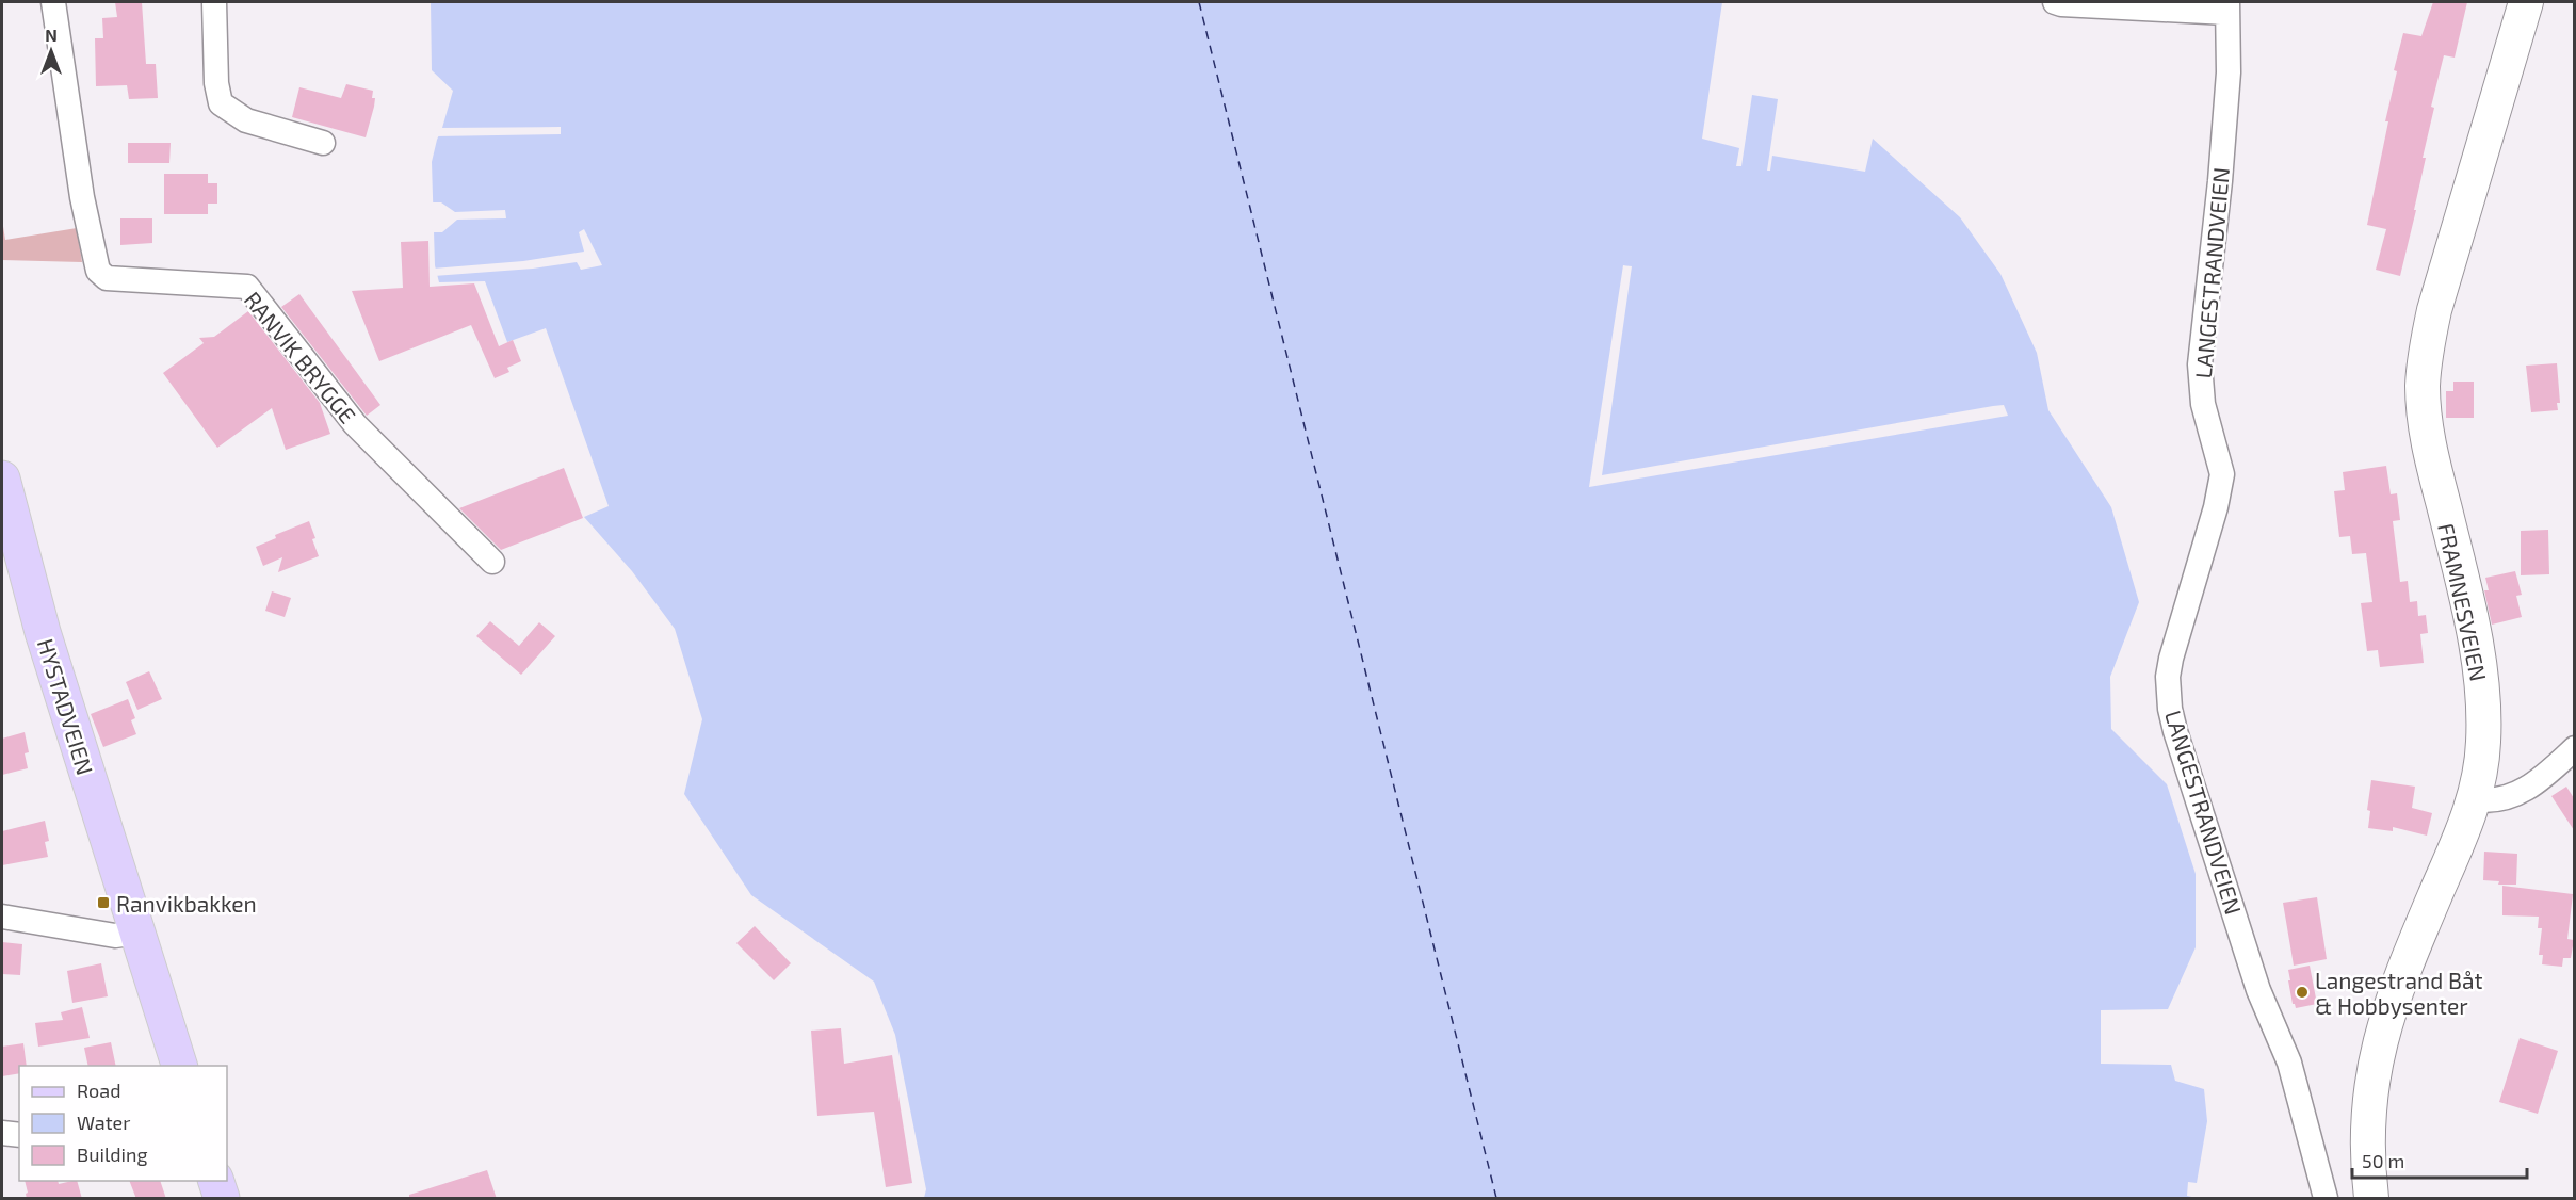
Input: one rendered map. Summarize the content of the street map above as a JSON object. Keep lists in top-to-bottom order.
{
  "streets": {
    "main road": ["FRAMNESVEIEN", "HYSTADVEIEN"],
    "street": ["LANGESTRANDVEIEN", "RANVIK BRYGGE"]
  },
  "places": {
    "transit": ["Ranvikbakken"],
    "other": ["Langestrand Båt & Hobbysenter"]
  },
  "legend": ["Road", "Water", "Building"],
  "scale_bar": "50 m",
  "north": "top"
}
